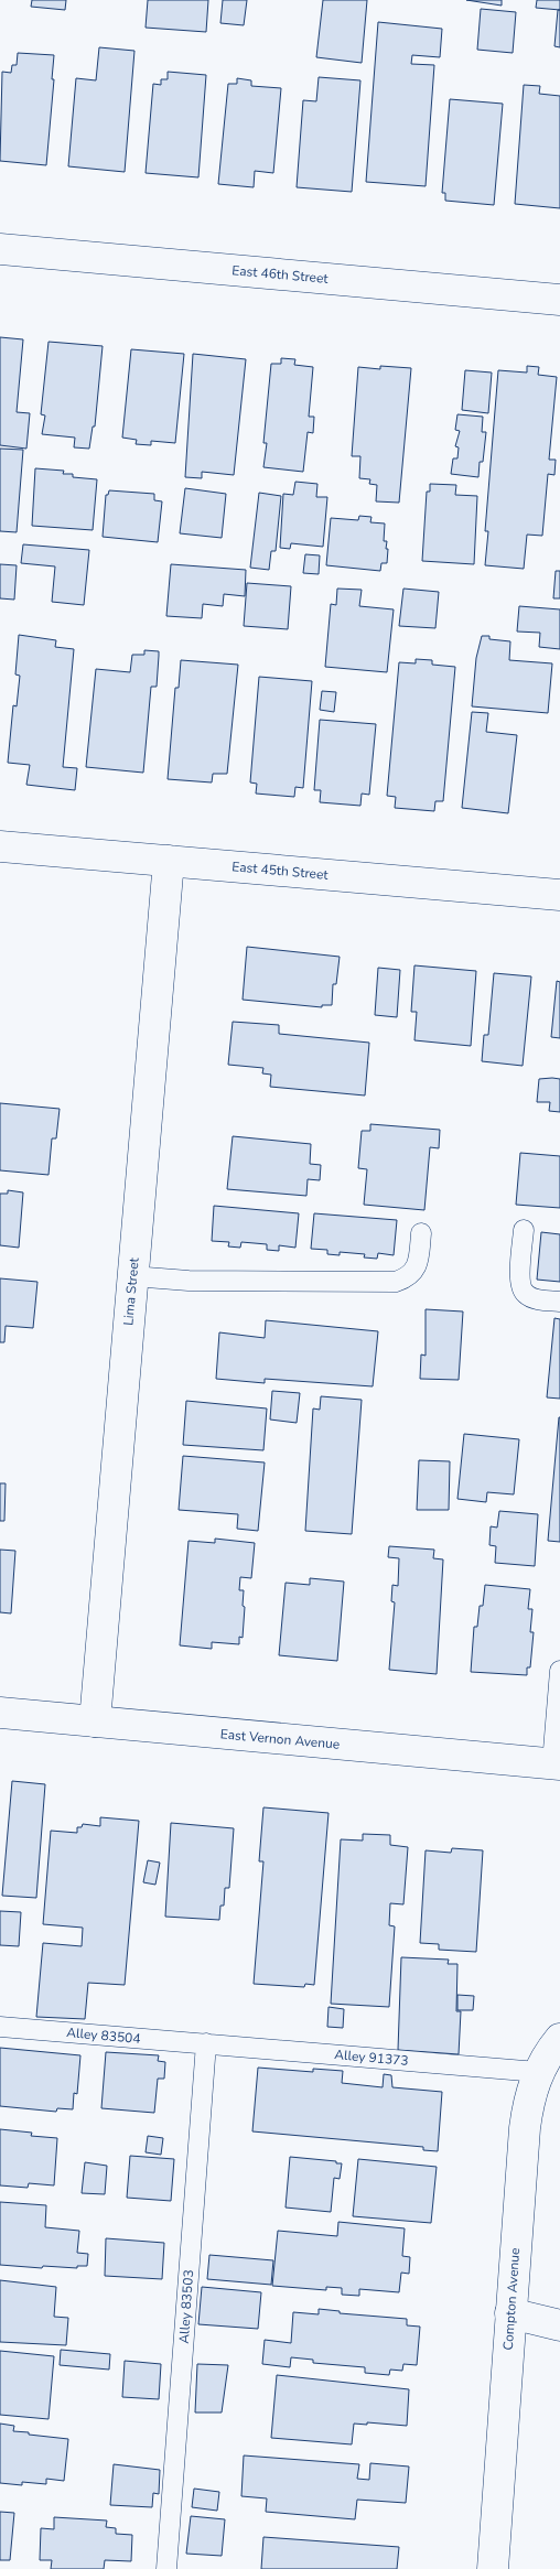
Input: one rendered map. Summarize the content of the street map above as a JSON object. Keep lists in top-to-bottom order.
{
  "streets": {
    "street": [
      "East 46th Street",
      "East 45th Street",
      "Lima Street",
      "East Vernon Avenue",
      "Compton Avenue"
    ],
    "lane": ["Alley 83504", "Alley 91373", "Alley 83503"]
  },
  "crossings": [
    ["East 45th Street", "Lima Street"],
    ["Lima Street", "East Vernon Avenue"],
    ["Alley 83504", "Alley 91373"],
    ["Alley 83504", "Alley 83503"],
    ["Alley 91373", "Compton Avenue"],
    ["Alley 91373", "Alley 83503"]
  ]
}
